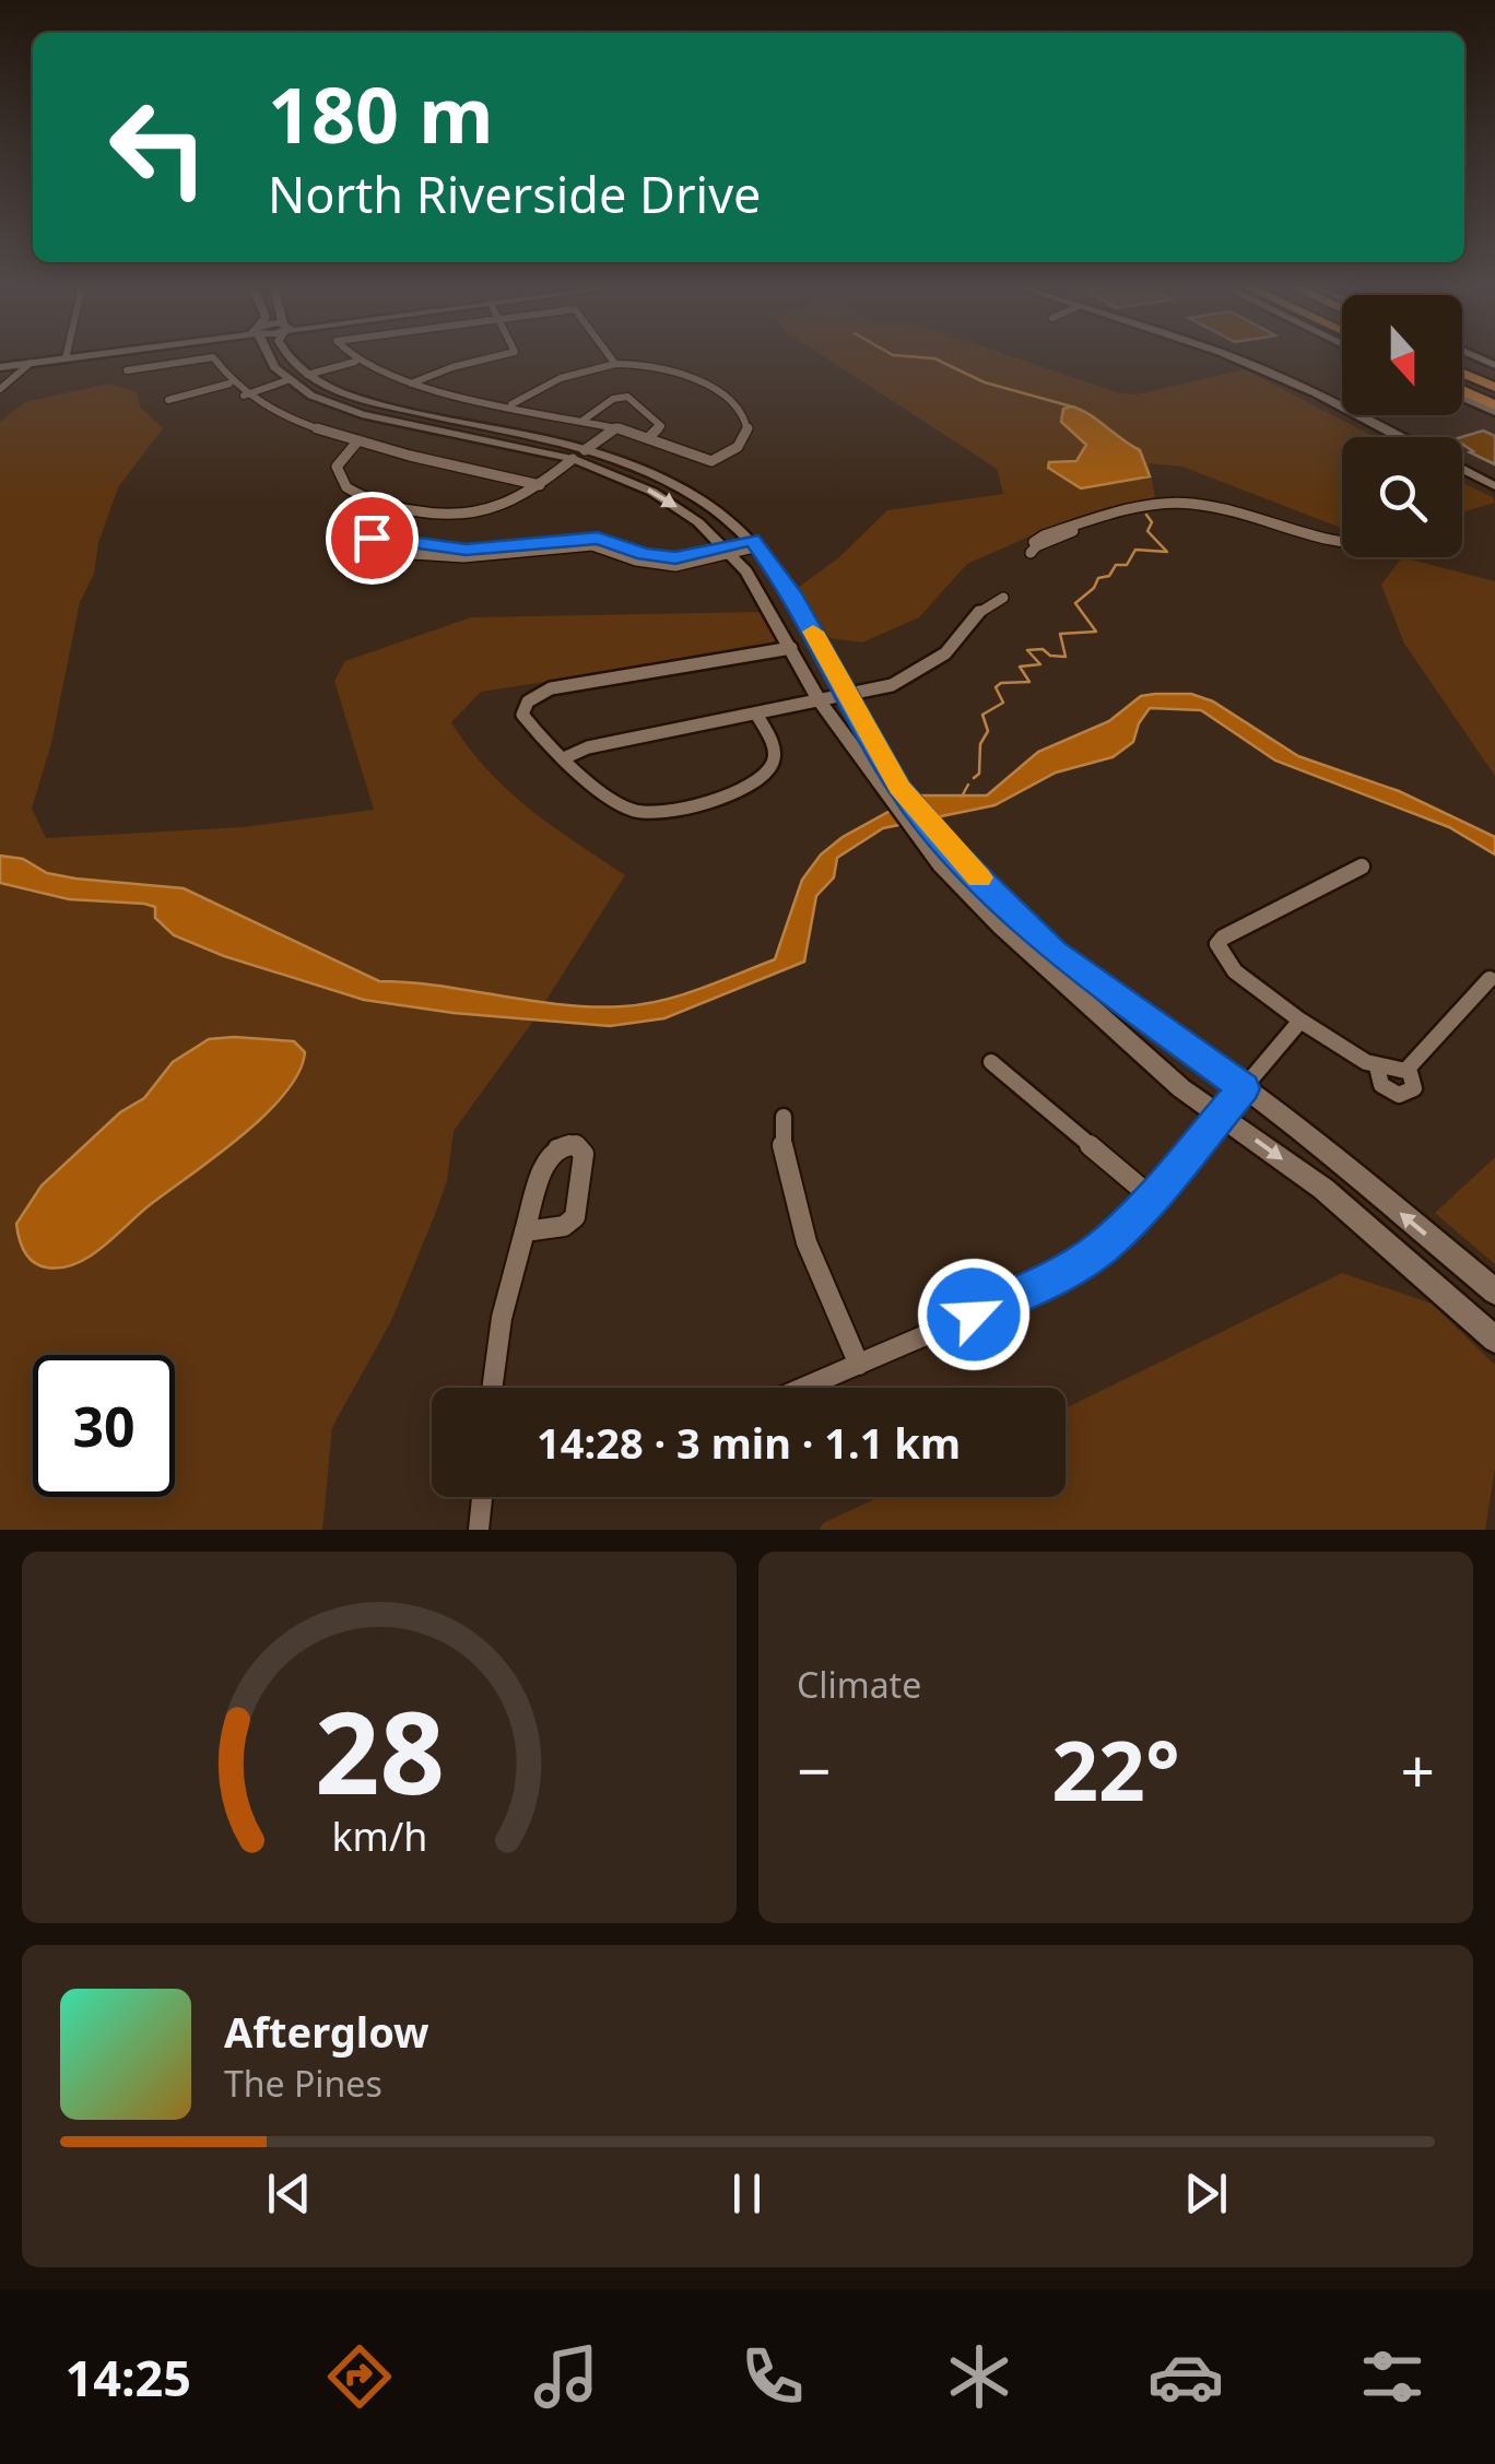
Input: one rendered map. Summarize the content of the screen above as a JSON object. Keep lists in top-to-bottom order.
{
  "north": "bottom",
  "page": {
    "turn": ["180 m", "North Riverside Drive"],
    "limit": "30",
    "trip": "14:28 · 3 min · 1.1 km",
    "tile": "Climate",
    "heat": ["−", "22°", "+"],
    "song": ["Afterglow", "The Pines"],
    "tabs": "14:25",
    "gauge": ["28", "km/h"]
  }
}
